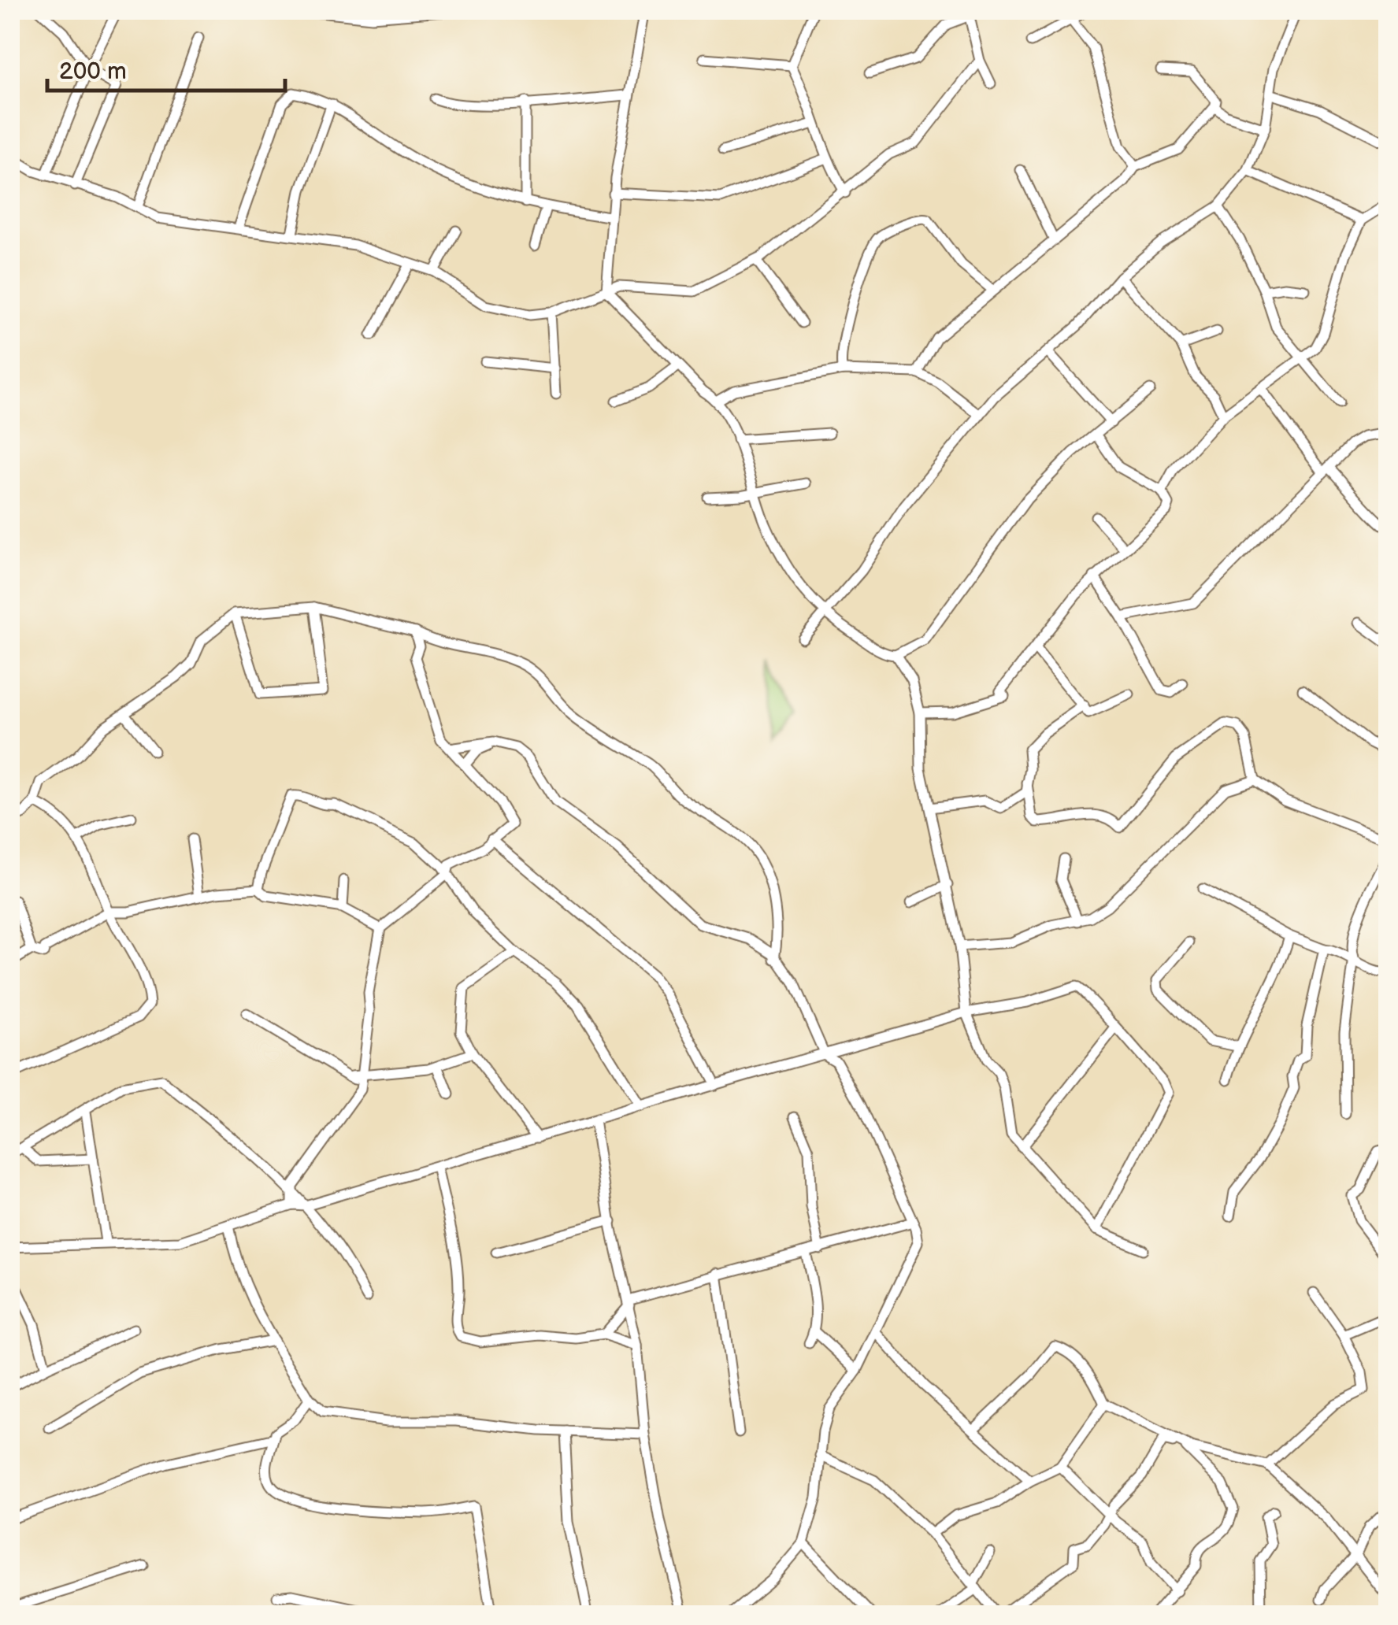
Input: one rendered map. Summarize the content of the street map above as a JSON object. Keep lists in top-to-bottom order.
{
  "scale_bar": "200 m"
}
